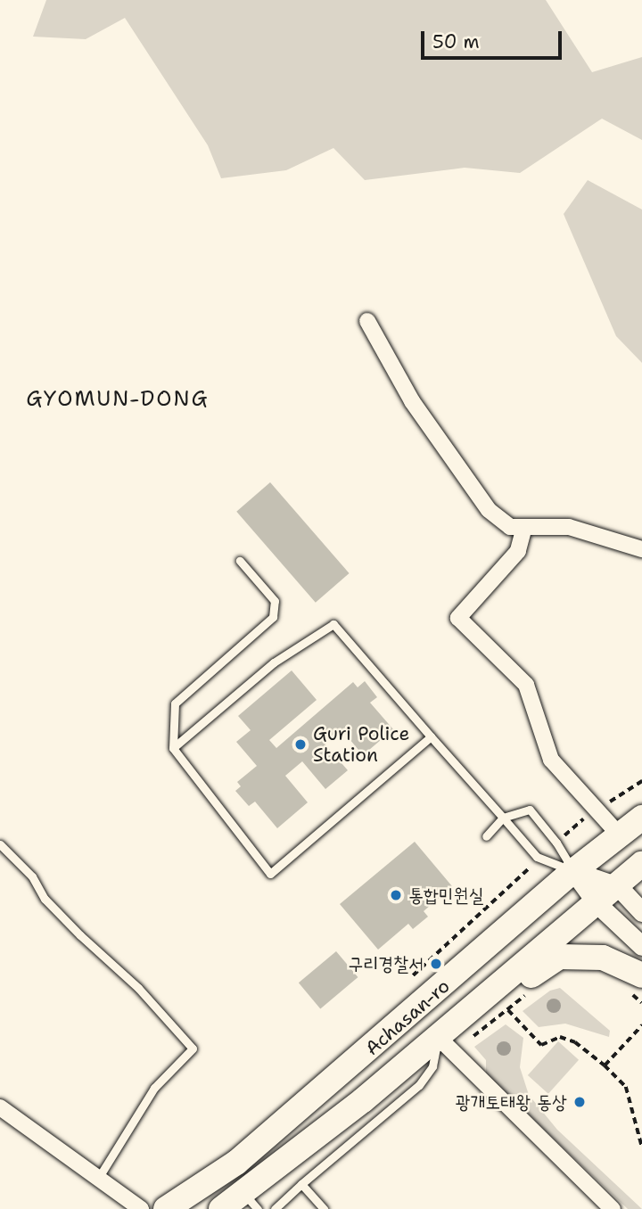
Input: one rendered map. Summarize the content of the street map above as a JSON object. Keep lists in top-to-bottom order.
{
  "streets": {
    "main road": ["Achasan-ro"]
  },
  "districts": ["GYOMUN-DONG"],
  "places": [
    "Guri Police Station",
    "통합민원실",
    "구리경찰서",
    "광개토태왕 동상"
  ],
  "scale_bar": "50 m"
}
